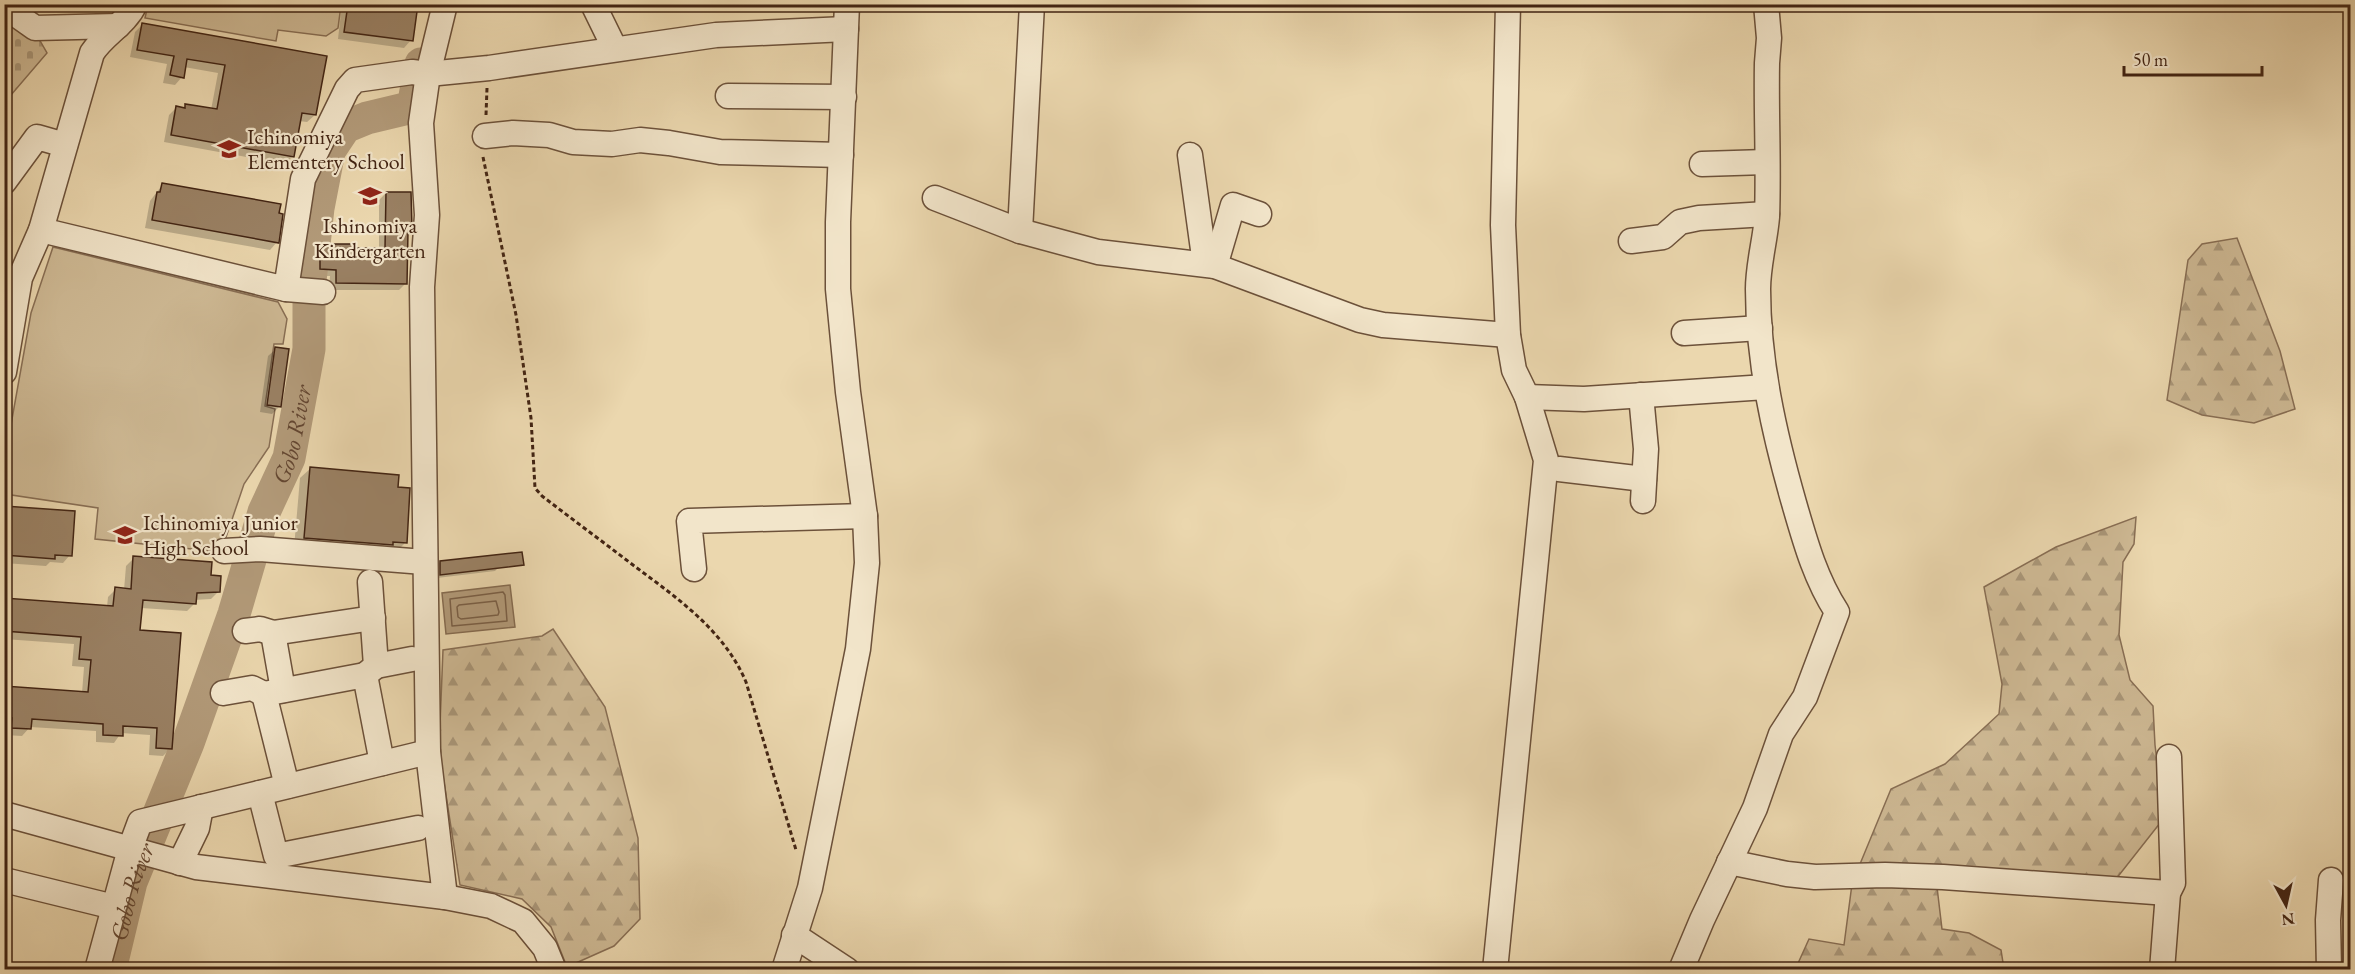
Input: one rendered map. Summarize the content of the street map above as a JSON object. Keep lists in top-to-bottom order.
{
  "water": ["Gobo River"],
  "places": {
    "school or university": ["Ichinomiya Elementery School", "Ishinomiya Kindergarten", "Ichinomiya Junior High School"]
  },
  "scale_bar": "50 m",
  "north": "bottom"
}
